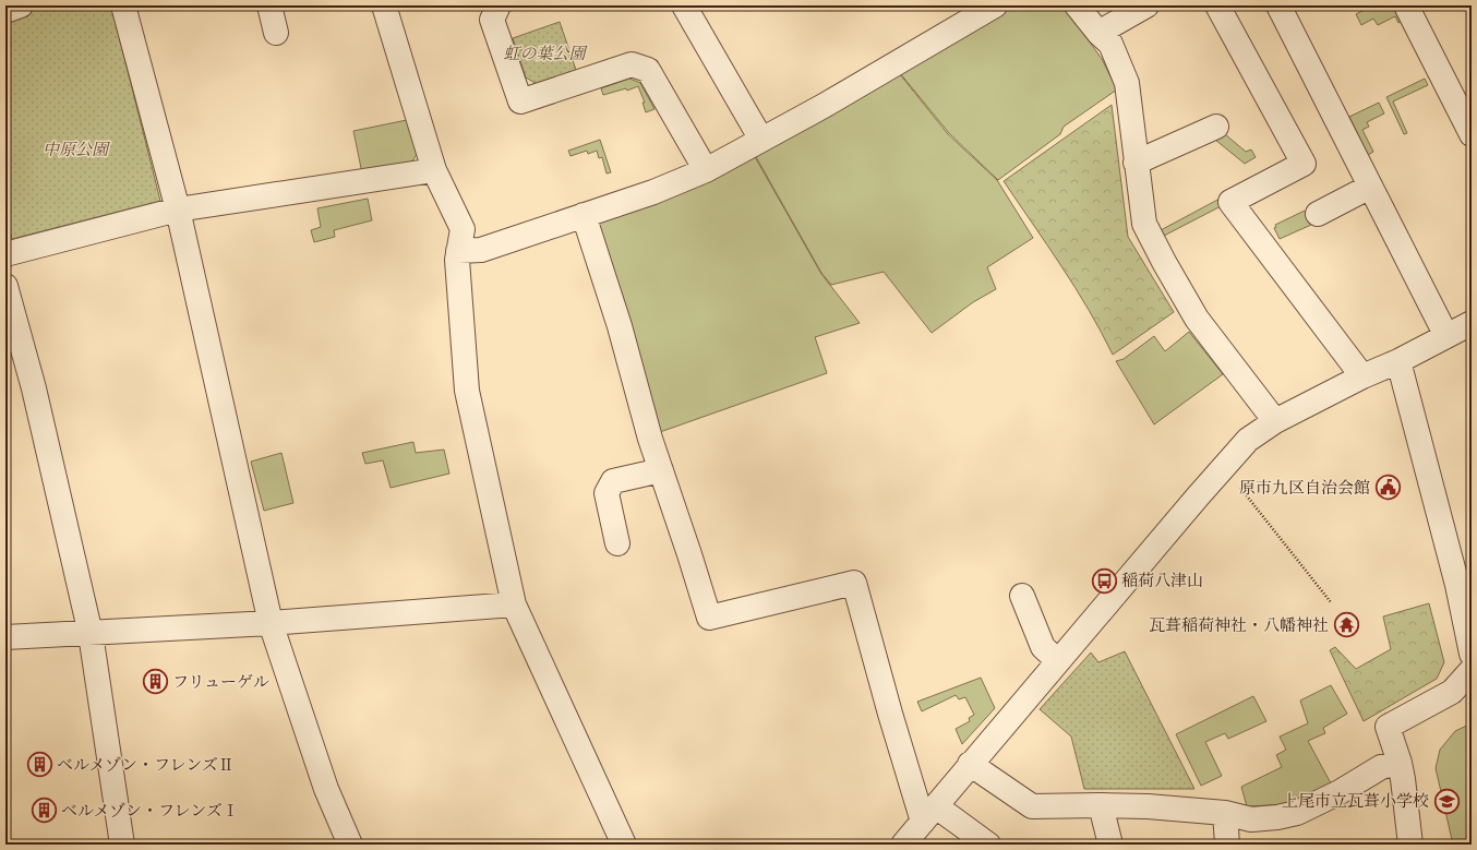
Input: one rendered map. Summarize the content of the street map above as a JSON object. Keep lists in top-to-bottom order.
{
  "parks": ["虹の葉公園", "中原公園"],
  "places": {
    "public building": ["原市九区自治会館"],
    "bus stop": ["稲荷八津山"],
    "temple": ["瓦葺稲荷神社・八幡神社"],
    "building": ["フリューゲル", "ベルメゾン・フレンズⅡ", "ベルメゾン・フレンズⅠ"],
    "school or university": ["上尾市立瓦葺小学校"]
  }
}
